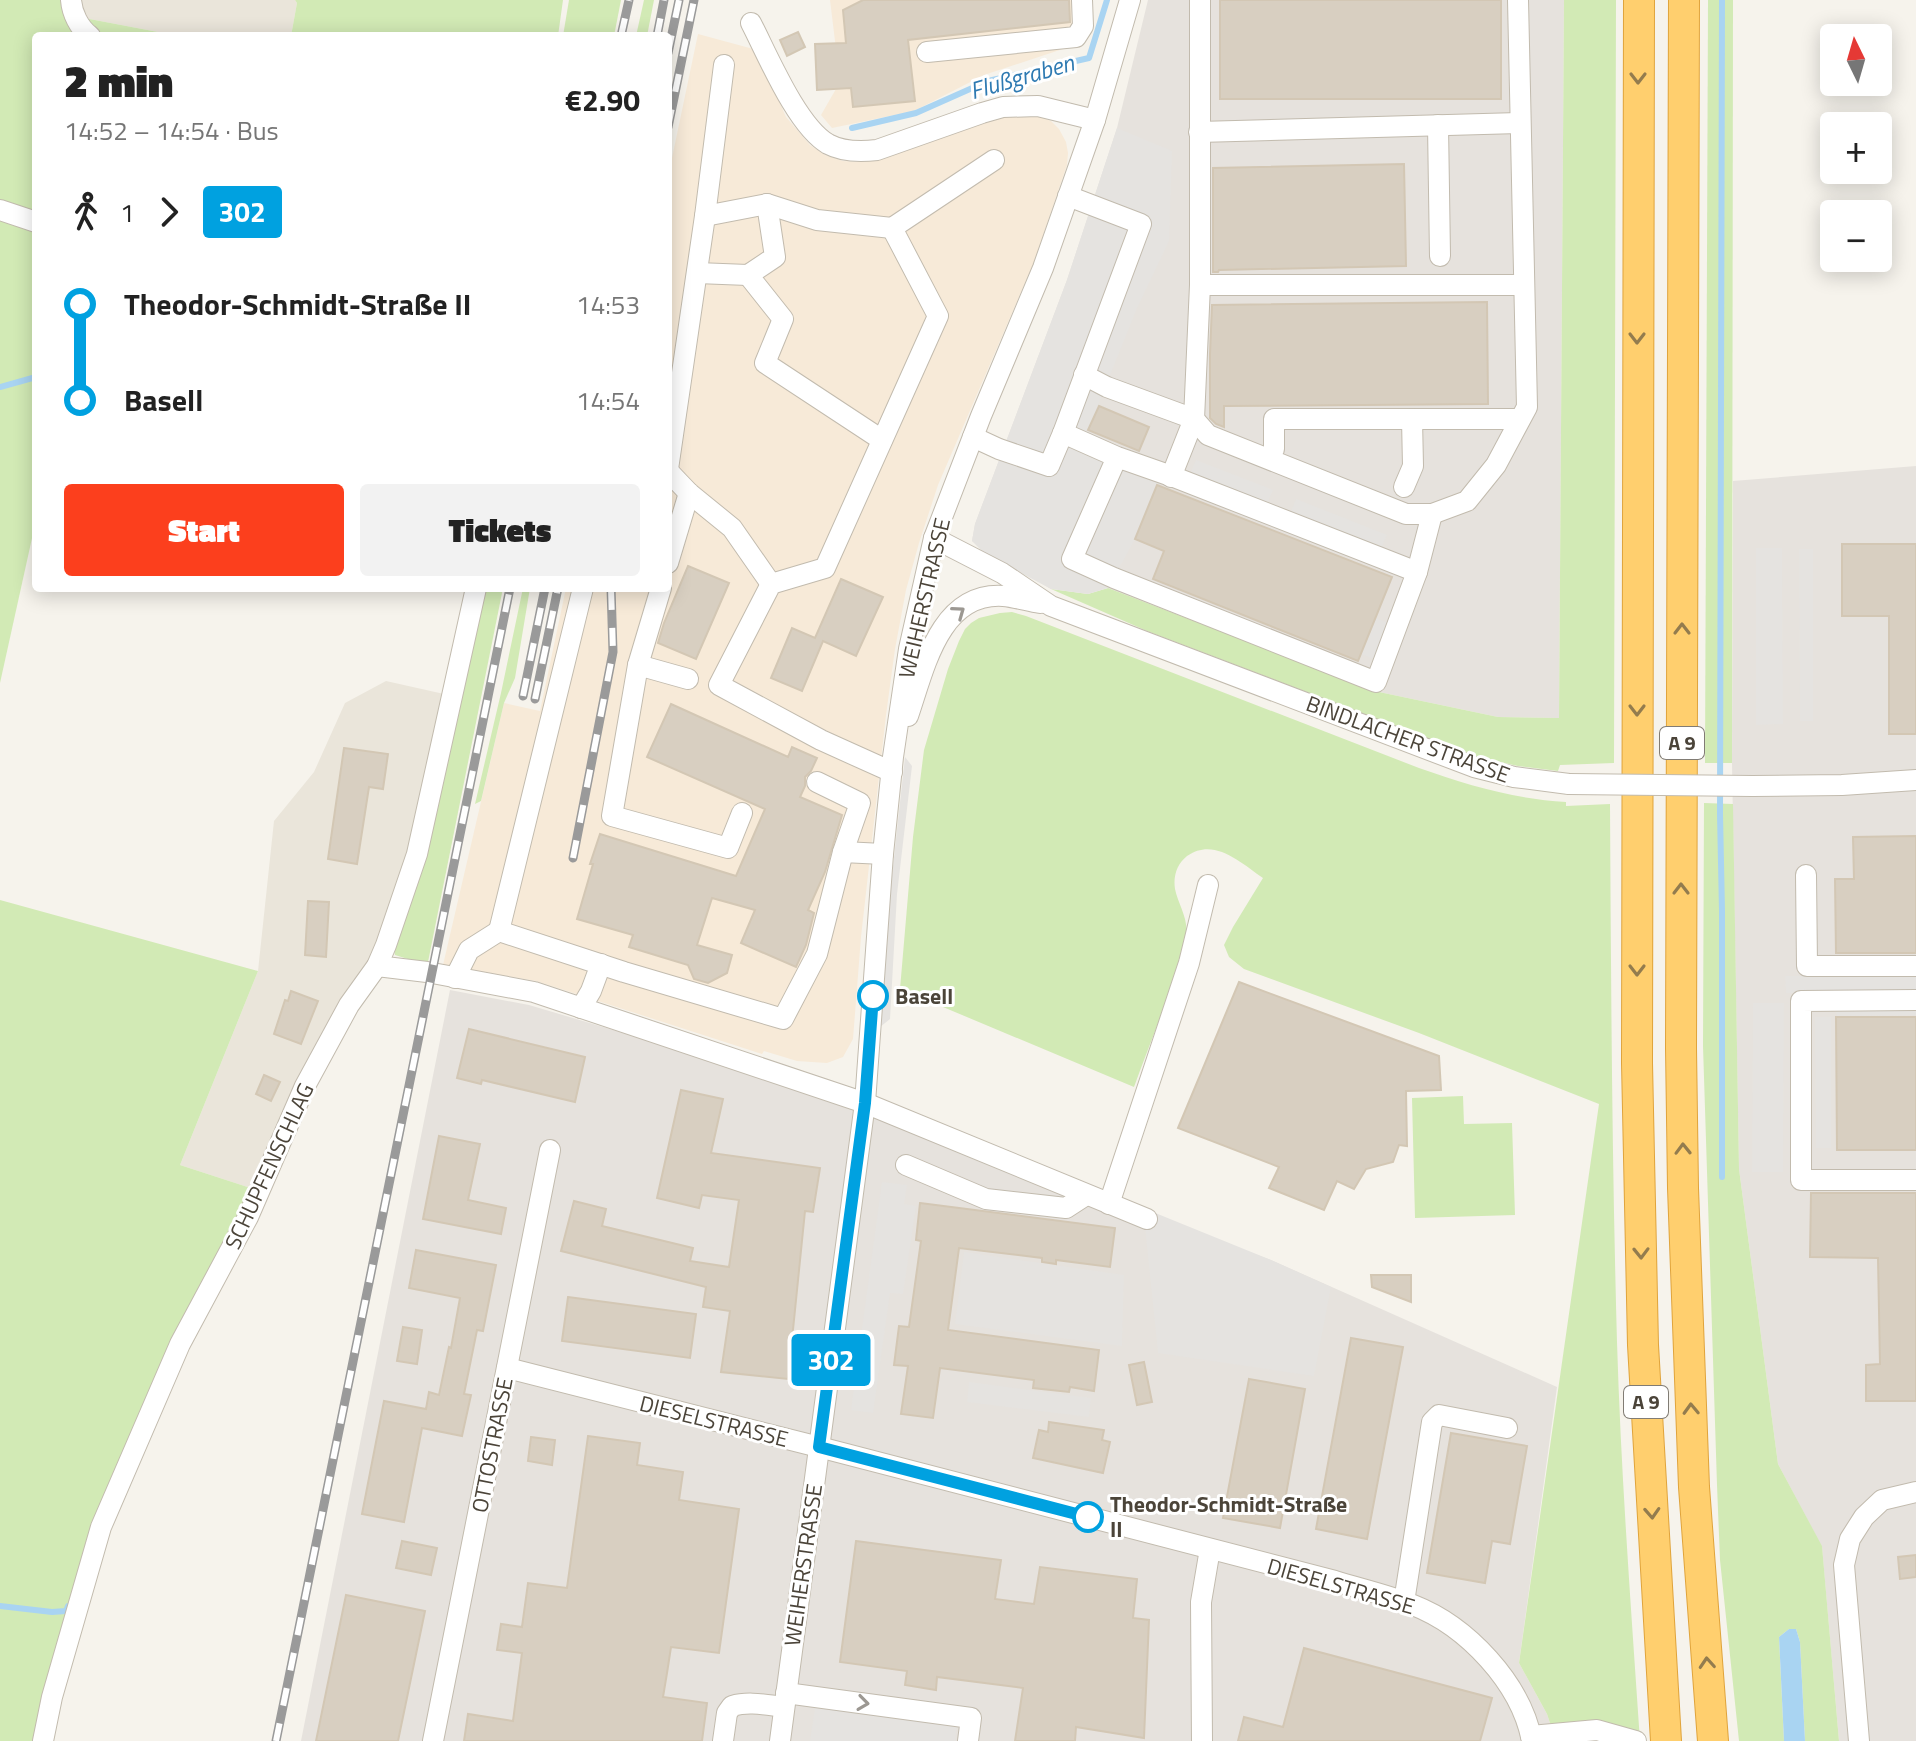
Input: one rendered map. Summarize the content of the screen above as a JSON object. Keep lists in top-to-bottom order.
{
  "streets": {
    "highway": ["A 9"],
    "street": [
      "WEIHERSTRASSE",
      "BINDLACHER STRASSE",
      "SCHUPFENSCHLAG",
      "DIESELSTRASSE",
      "OTTOSTRASSE"
    ]
  },
  "crossings": [
    ["WEIHERSTRASSE", "BINDLACHER STRASSE"],
    ["WEIHERSTRASSE", "DIESELSTRASSE"],
    ["DIESELSTRASSE", "OTTOSTRASSE"]
  ],
  "water": ["Flußgraben"],
  "places": ["Basell", "Theodor-Schmidt-Straße II"],
  "lines": ["bus line 302"],
  "north": "top",
  "page": {
    "on_map": "302",
    "map_buttons": ["+", "−"],
    "heading": ["2 min", "14:52 – 14:54 · Bus", "€2.90"],
    "legs": ["1", "302"],
    "list": [
      {
        "name": "Theodor-Schmidt-Straße II",
        "value": "14:53"
      },
      {
        "name": "Basell",
        "value": "14:54"
      }
    ],
    "buttons": ["Start", "Tickets"]
  }
}
